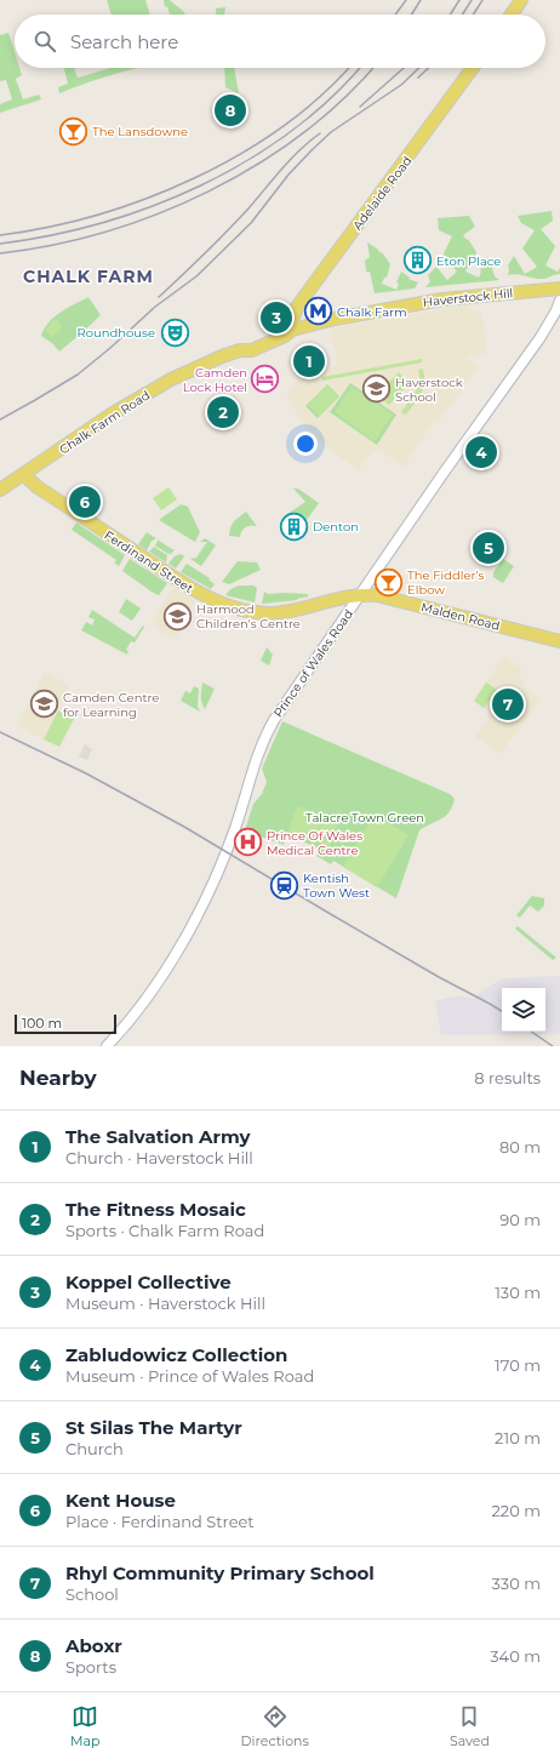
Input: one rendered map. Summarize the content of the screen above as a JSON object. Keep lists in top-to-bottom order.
{
  "streets": {
    "main road": [
      "Adelaide Road",
      "Haverstock Hill",
      "Chalk Farm Road",
      "Ferdinand Street",
      "Malden Road"
    ],
    "street": ["Prince of Wales Road"]
  },
  "crossings": [
    ["Adelaide Road", "Haverstock Hill"],
    ["Haverstock Hill", "Chalk Farm Road"],
    ["Chalk Farm Road", "Ferdinand Street"],
    ["Ferdinand Street", "Malden Road"],
    ["Ferdinand Street", "Prince of Wales Road"],
    ["Malden Road", "Prince of Wales Road"]
  ],
  "districts": ["CHALK FARM"],
  "parks": ["Talacre Town Green"],
  "places": {
    "bar": ["The Lansdowne", "The Fiddler's Elbow"],
    "building": ["Eton Place", "Denton"],
    "metro station": ["Chalk Farm"],
    "theatre": ["Roundhouse"],
    "hotel": ["Camden Lock Hotel"],
    "school or university": ["Haverstock School", "Harmood Children's Centre", "Camden Centre for Learning"],
    "hospital": ["Prince Of Wales Medical Centre"],
    "station": ["Kentish Town West"]
  },
  "scale_bar": "100 m",
  "page": {
    "search": "Search here",
    "pins": [
      "8",
      "3",
      "1",
      "2",
      "4",
      "6",
      "5",
      "7"
    ],
    "scale": "100 m",
    "heading": ["Nearby", "8 results"],
    "list": [
      {
        "mark": "1",
        "name": "The Salvation Army",
        "note": "Church · Haverstock Hill",
        "value": "80 m"
      },
      {
        "mark": "2",
        "name": "The Fitness Mosaic",
        "note": "Sports · Chalk Farm Road",
        "value": "90 m"
      },
      {
        "mark": "3",
        "name": "Koppel Collective",
        "note": "Museum · Haverstock Hill",
        "value": "130 m"
      },
      {
        "mark": "4",
        "name": "Zabludowicz Collection",
        "note": "Museum · Prince of Wales Road",
        "value": "170 m"
      },
      {
        "mark": "5",
        "name": "St Silas The Martyr",
        "note": "Church",
        "value": "210 m"
      },
      {
        "mark": "6",
        "name": "Kent House",
        "note": "Place · Ferdinand Street",
        "value": "220 m"
      },
      {
        "mark": "7",
        "name": "Rhyl Community Primary School",
        "note": "School",
        "value": "330 m"
      },
      {
        "mark": "8",
        "name": "Aboxr",
        "note": "Sports",
        "value": "340 m"
      }
    ],
    "nav": ["Map", "Directions", "Saved"]
  }
}
